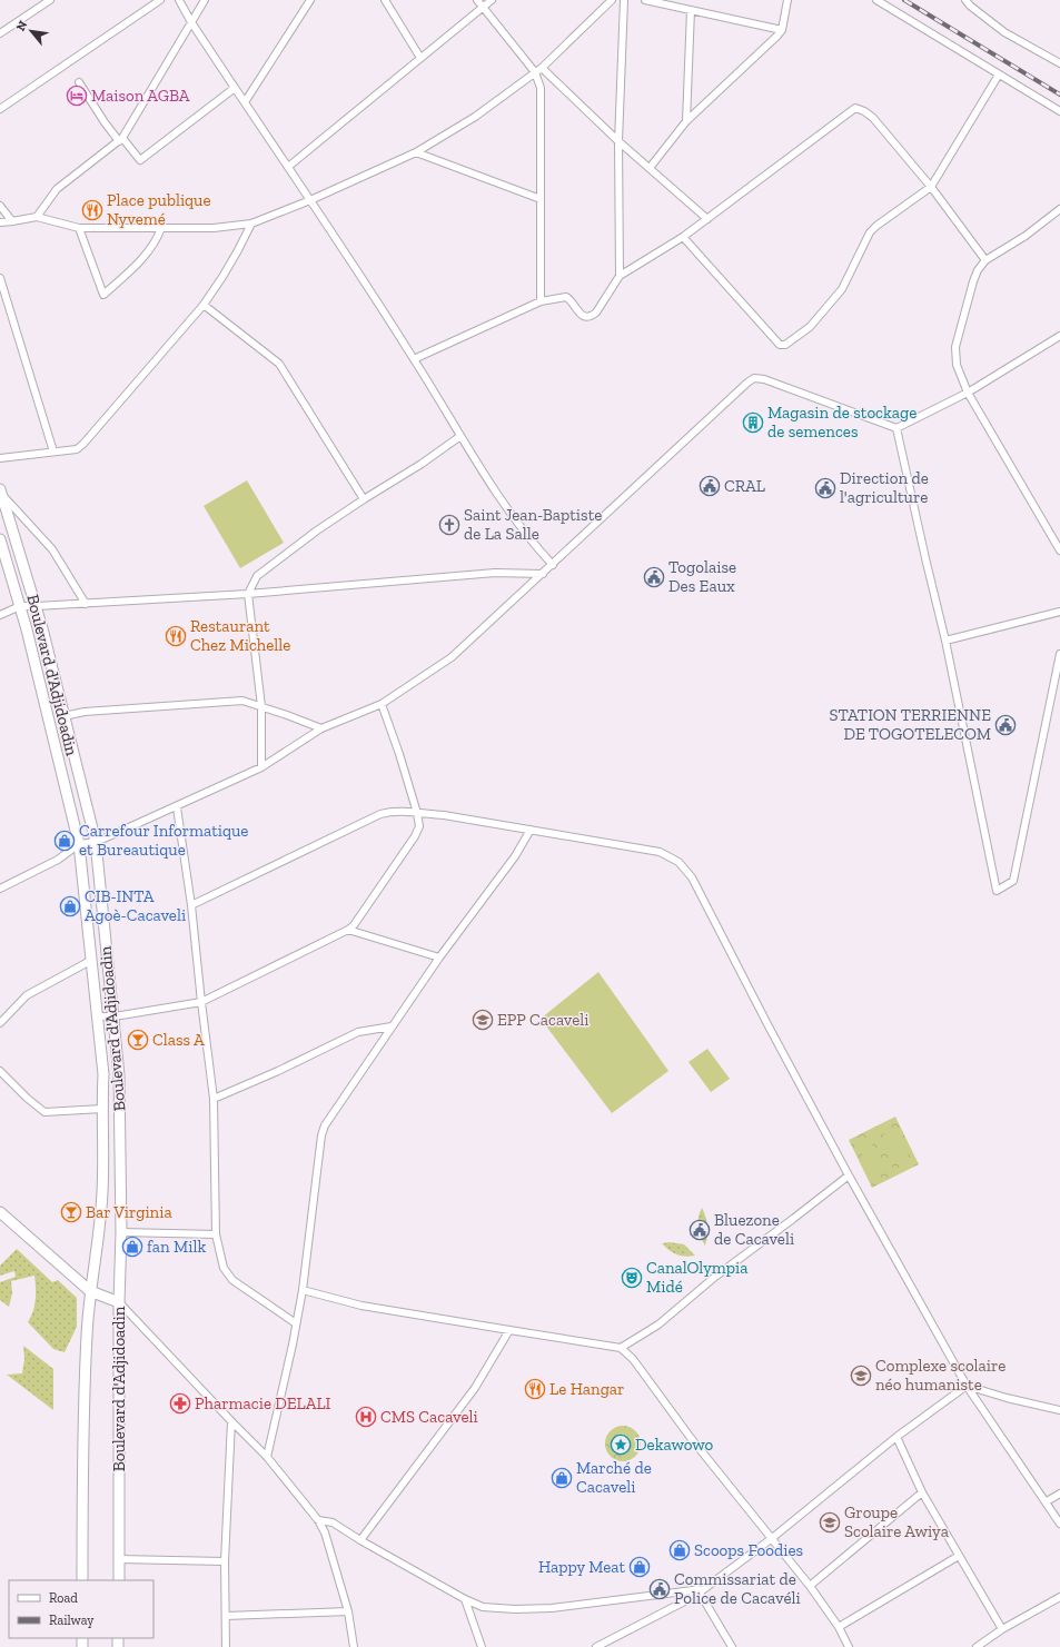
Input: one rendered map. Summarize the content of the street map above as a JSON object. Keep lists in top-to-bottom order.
{
  "streets": {
    "main road": ["Boulevard d'Adjidoadin"]
  },
  "places": {
    "hotel": ["Maison AGBA"],
    "restaurant": ["Place publique Nyvemé", "Restaurant Chez Michelle", "Le Hangar"],
    "building": ["Magasin de stockage de semences"],
    "public building": [
      "CRAL",
      "Direction de l'agriculture",
      "Togolaise Des Eaux",
      "STATION TERRIENNE DE TOGOTELECOM",
      "Bluezone de Cacaveli",
      "Commissariat de Police de Cacavéli"
    ],
    "church": ["Saint Jean-Baptiste de La Salle"],
    "shop": [
      "Carrefour Informatique et Bureautique",
      "CIB-INTA Agoè-Cacaveli",
      "fan Milk",
      "Marché de Cacaveli",
      "Scoops Foodies",
      "Happy Meat"
    ],
    "school or university": ["EPP Cacaveli", "Complexe scolaire néo humaniste", "Groupe Scolaire Awiya"],
    "bar": ["Class A", "Bar Virginia"],
    "theatre": ["CanalOlympia Midé"],
    "pharmacy": ["Pharmacie DELALI"],
    "hospital": ["CMS Cacaveli"],
    "place": ["Dekawowo"]
  },
  "legend": ["Road", "Railway"],
  "north": "top left"
}
